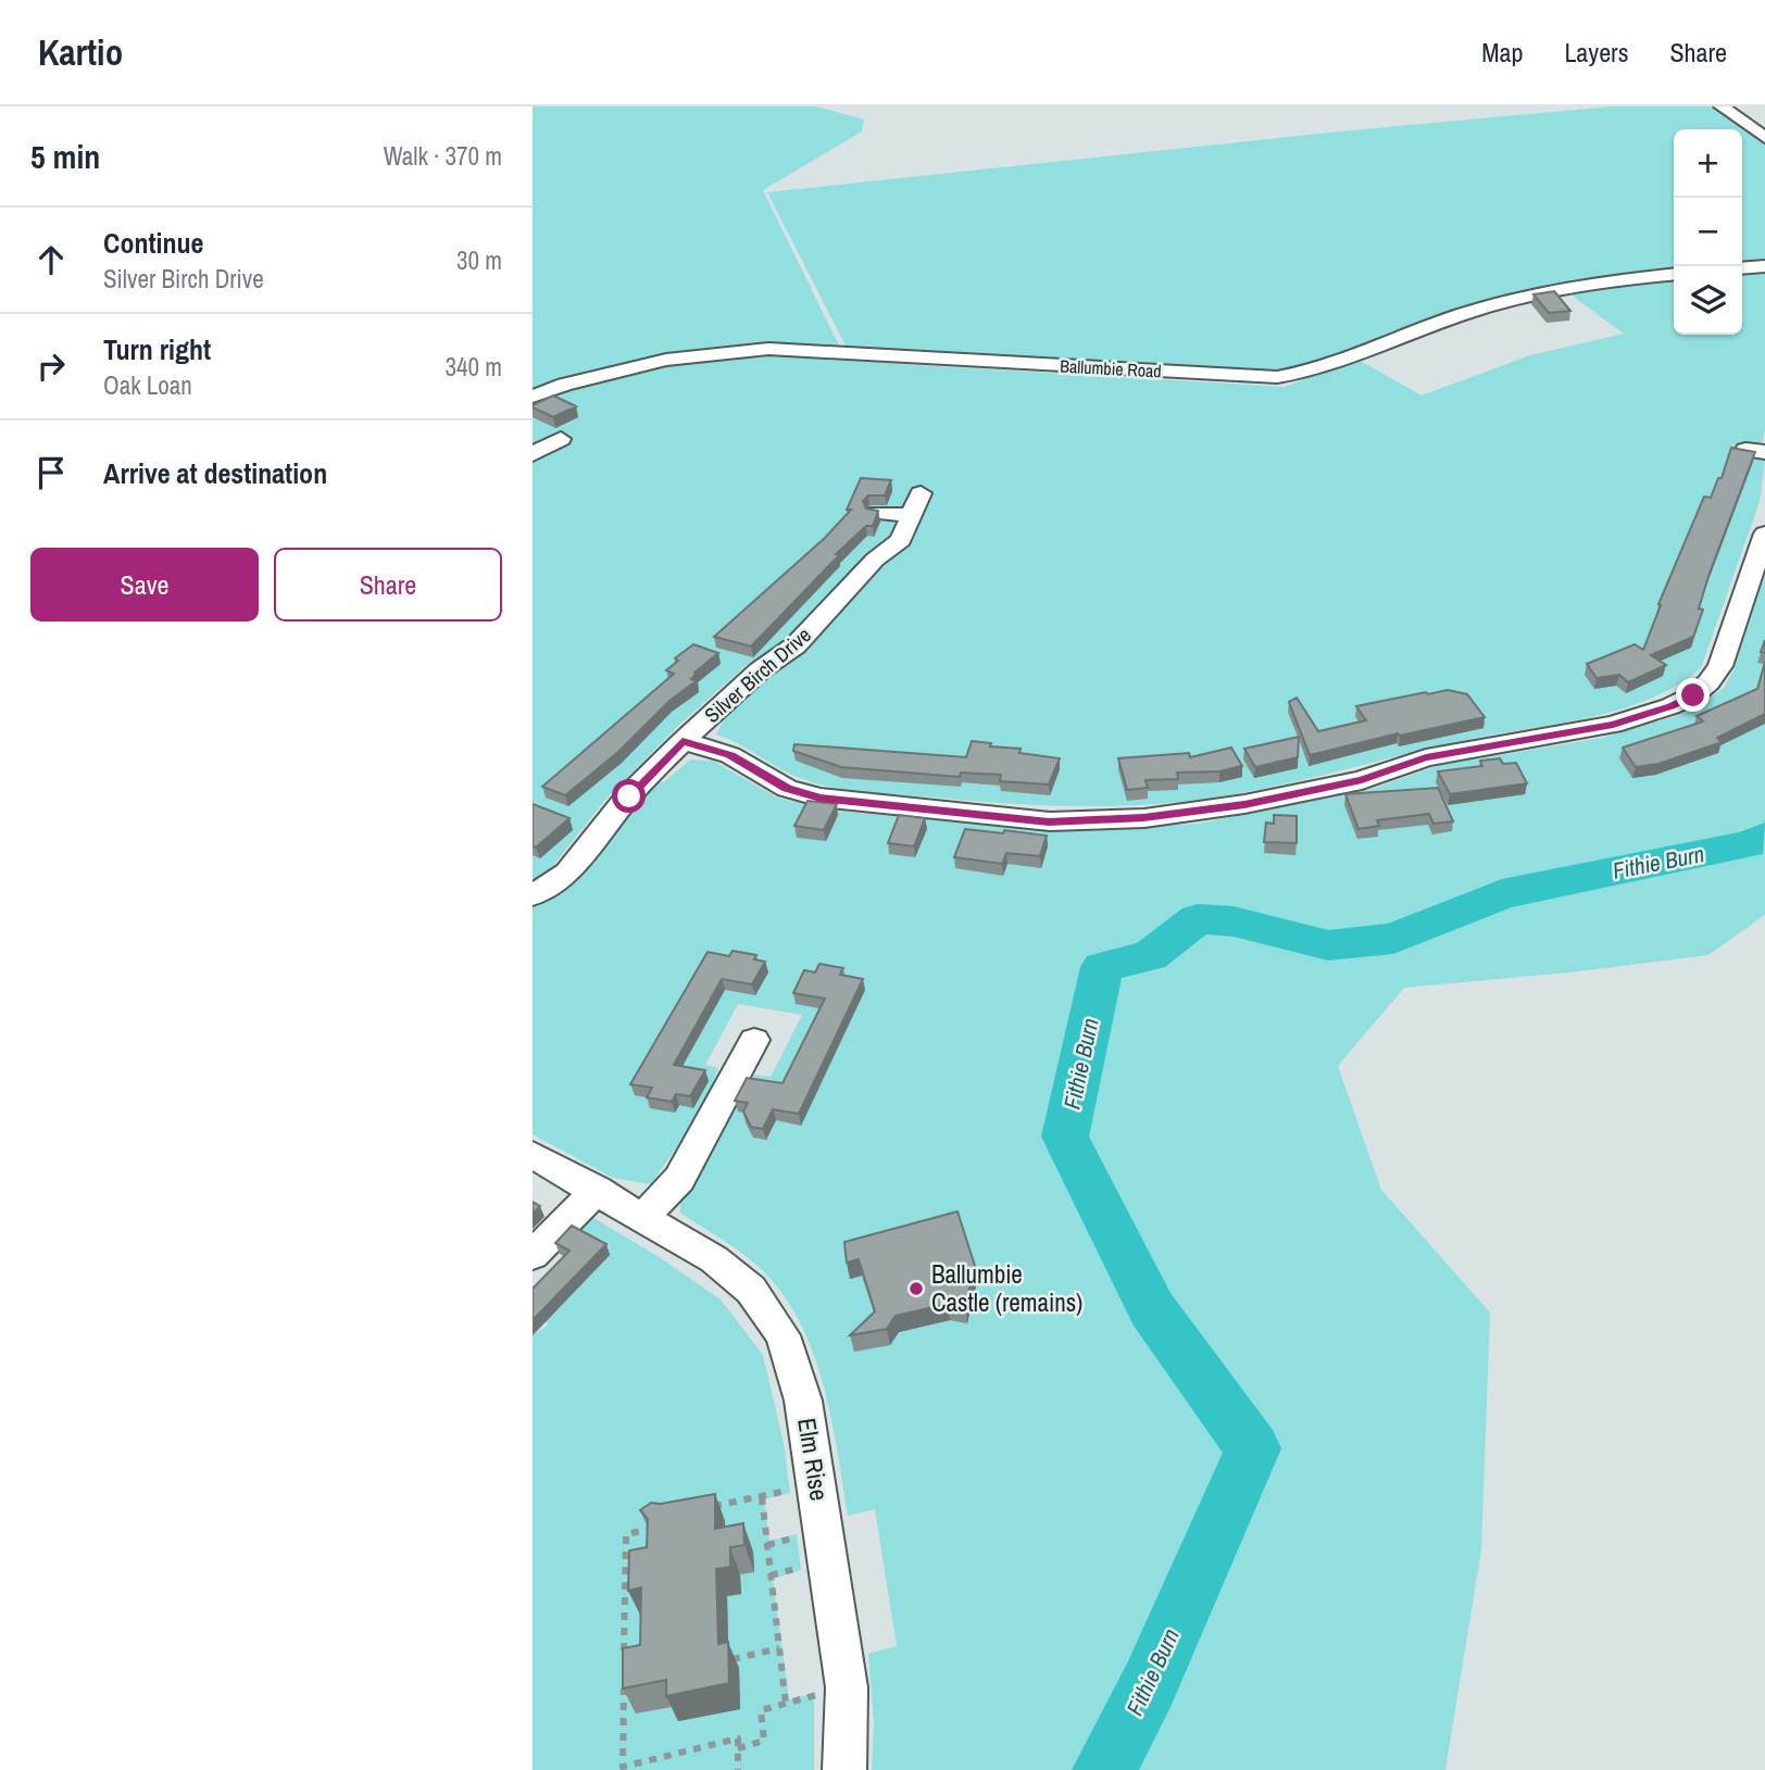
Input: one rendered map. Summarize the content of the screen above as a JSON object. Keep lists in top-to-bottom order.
{
  "streets": {
    "street": ["Ballumbie Road", "Silver Birch Drive", "Elm Rise"]
  },
  "water": ["Fithie Burn"],
  "places": ["Ballumbie Castle (remains)"],
  "page": {
    "header": "Kartio",
    "nav": ["Map", "Layers", "Share"],
    "heading": ["5 min", "Walk · 370 m"],
    "map_buttons": ["+", "−"],
    "list": [
      ["Continue", "Silver Birch Drive", "30 m"],
      ["Turn right", "Oak Loan", "340 m"],
      "Arrive at destination"
    ],
    "buttons": ["Save", "Share"]
  }
}
